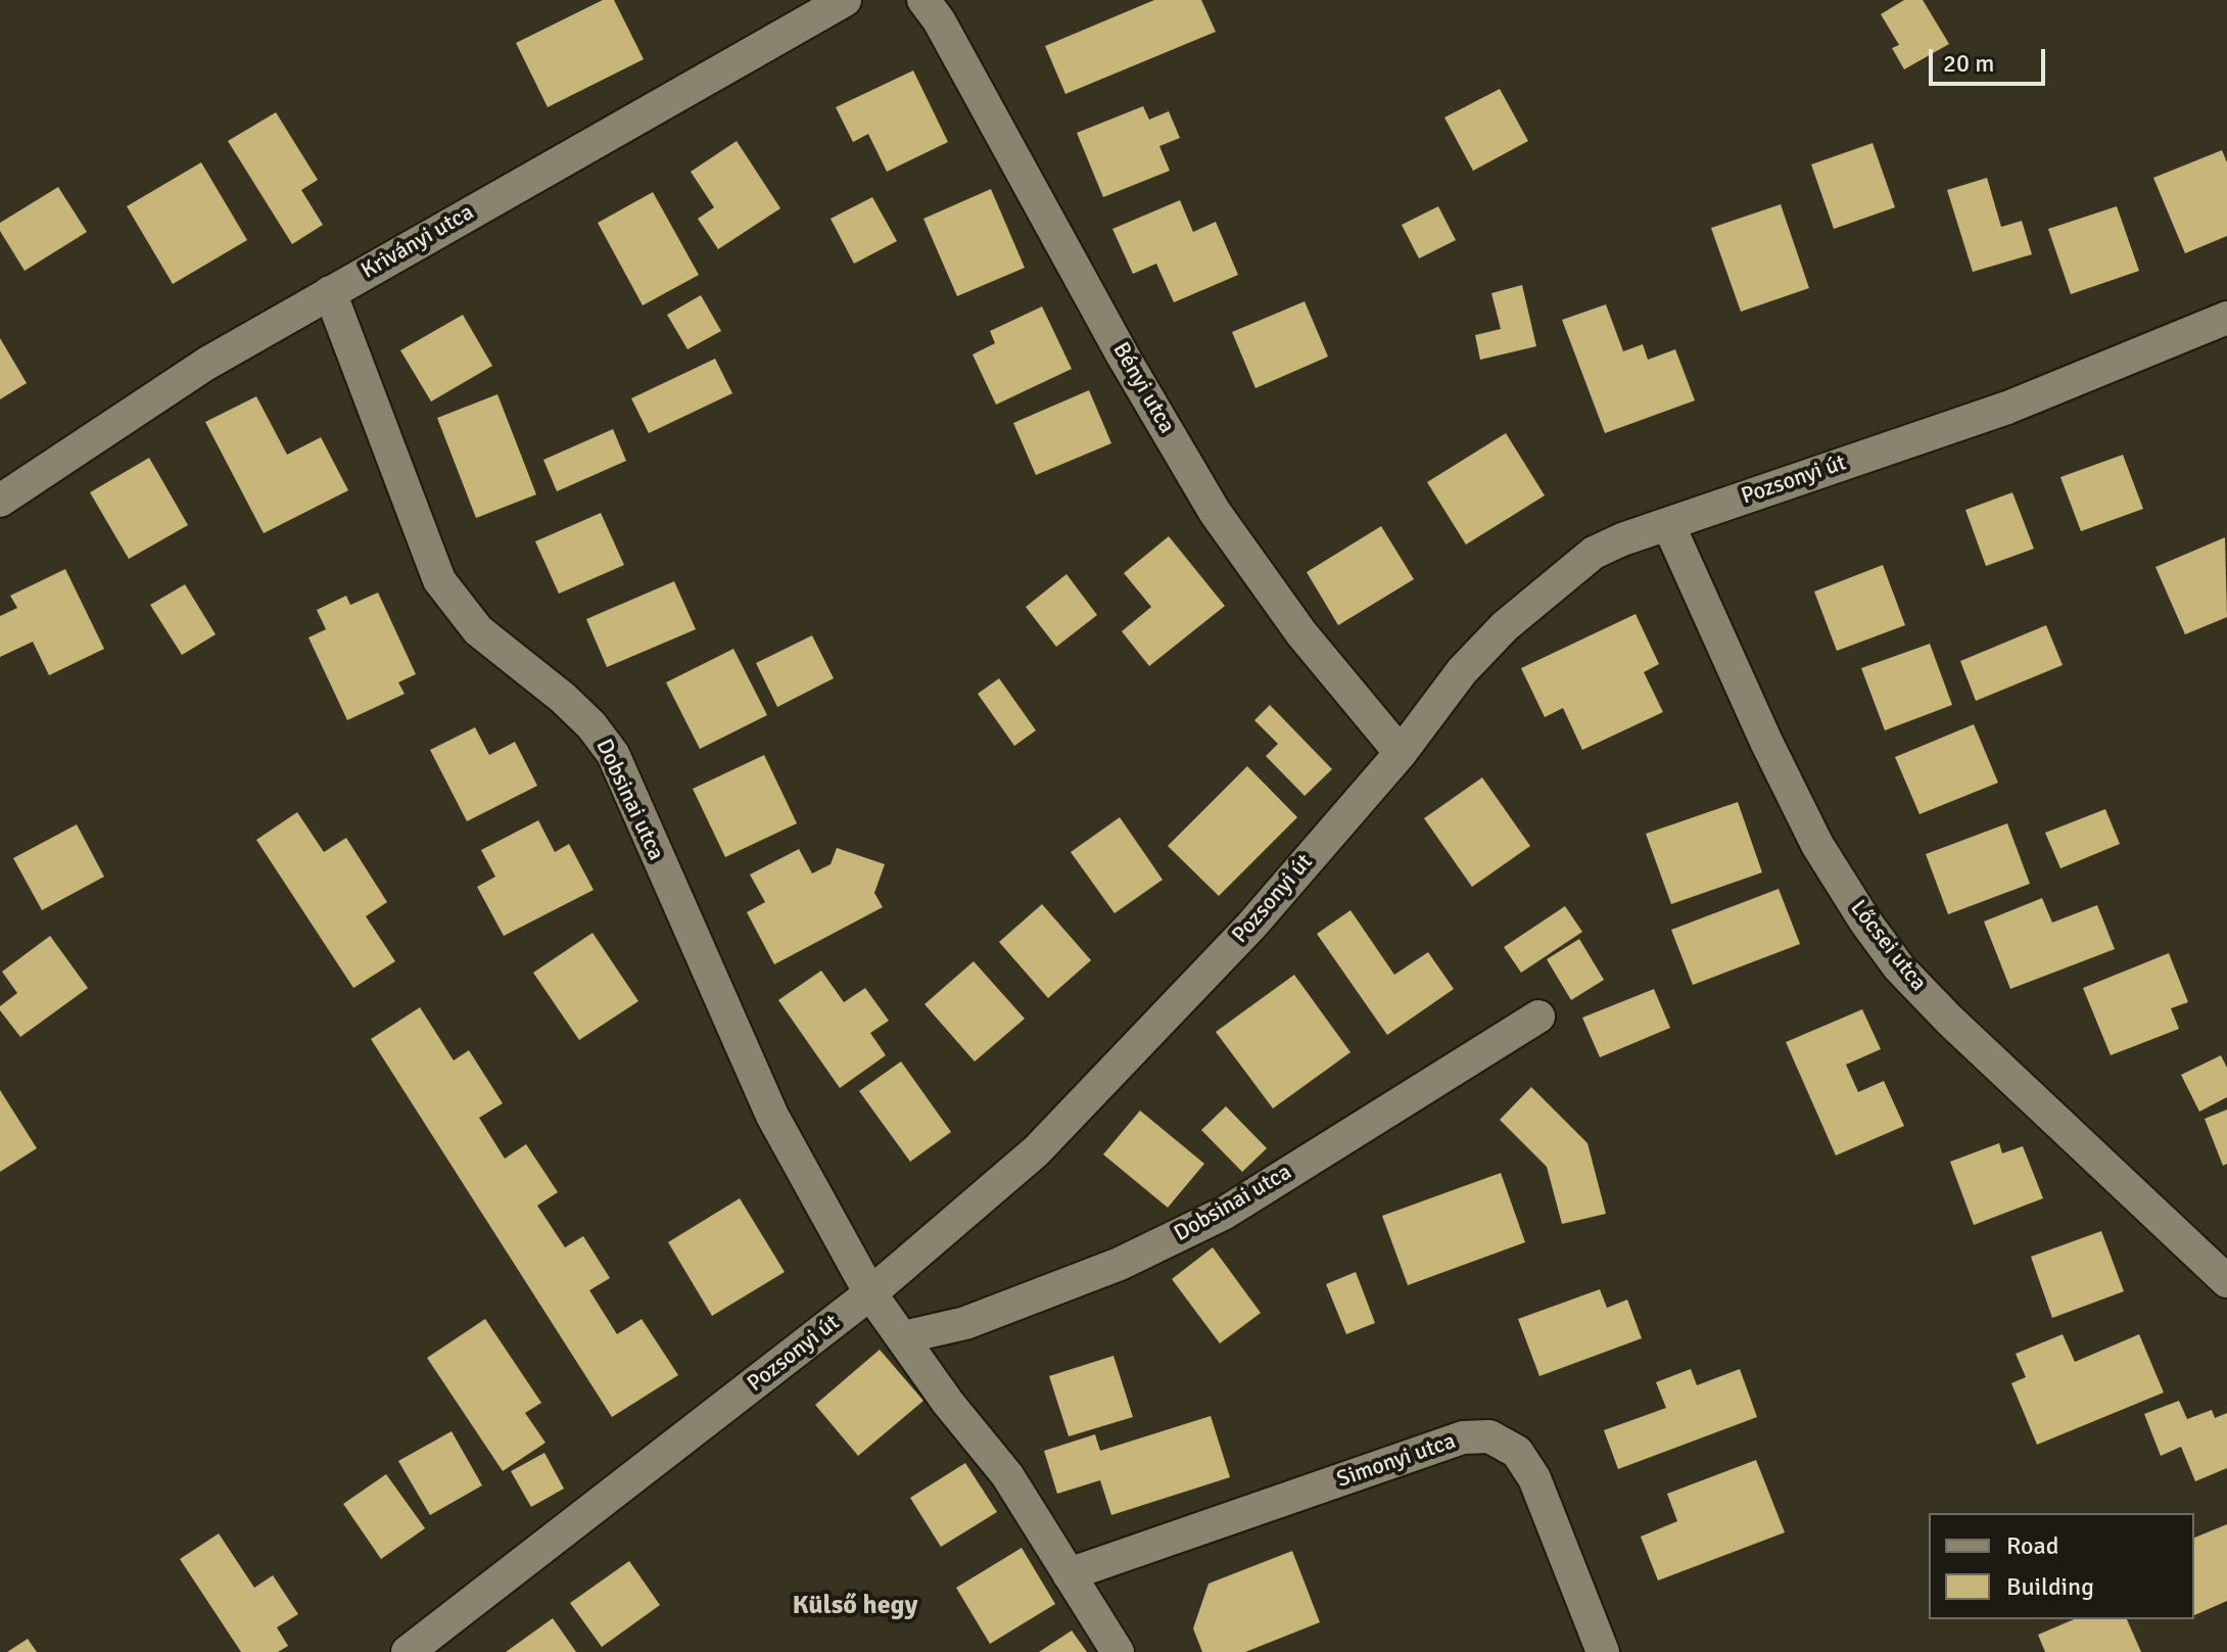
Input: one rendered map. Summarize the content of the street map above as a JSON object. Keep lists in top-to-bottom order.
{
  "streets": {
    "street": [
      "Kriványi utca",
      "Bényi utca",
      "Pozsonyi út",
      "Dobsinai utca",
      "Lőcsei utca",
      "Simonyi utca"
    ]
  },
  "crossings": [
    ["Kriványi utca", "Dobsinai utca"],
    ["Bényi utca", "Pozsonyi út"],
    ["Pozsonyi út", "Dobsinai utca"],
    ["Pozsonyi út", "Lőcsei utca"],
    ["Dobsinai utca", "Simonyi utca"]
  ],
  "districts": ["Külső hegy"],
  "legend": ["Road", "Building"],
  "scale_bar": "20 m"
}
